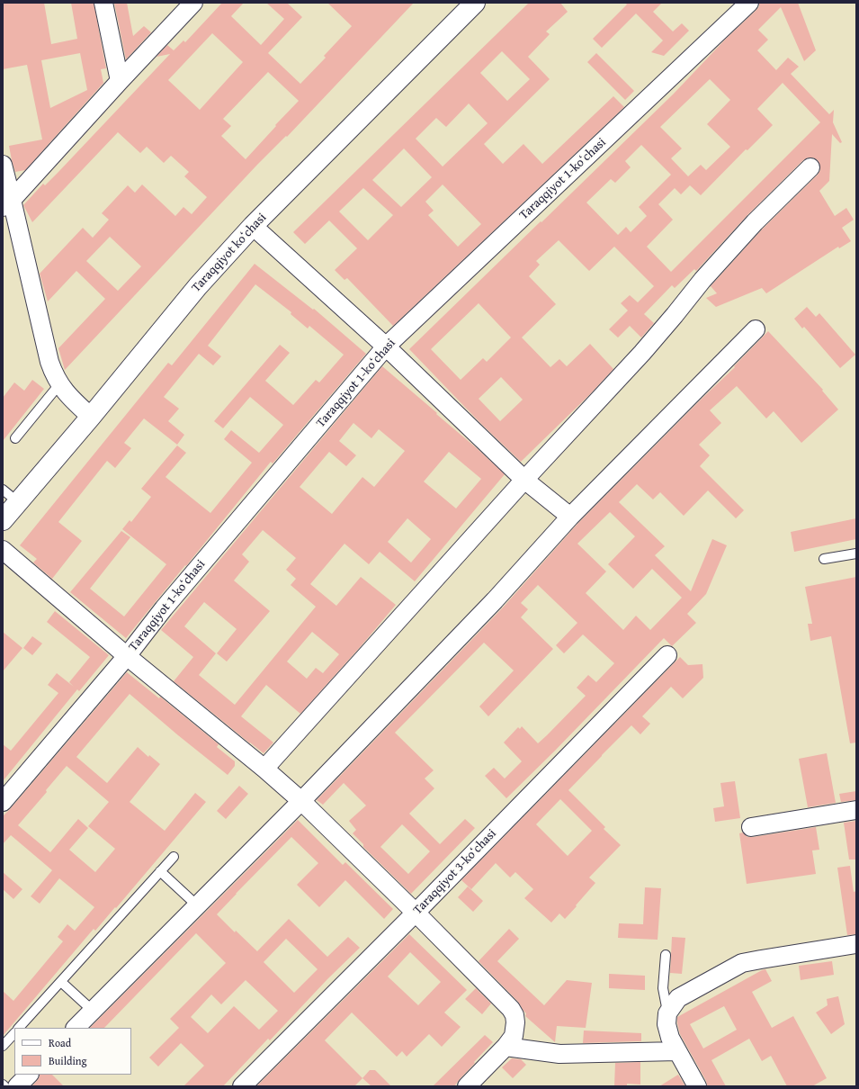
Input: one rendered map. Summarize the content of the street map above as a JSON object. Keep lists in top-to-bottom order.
{
  "streets": {
    "street": ["Taraqqiyot 1-koʻchasi", "Taraqqiyot koʻchasi", "Taraqqiyot 3-koʻchasi"]
  },
  "legend": ["Road", "Building"]
}
